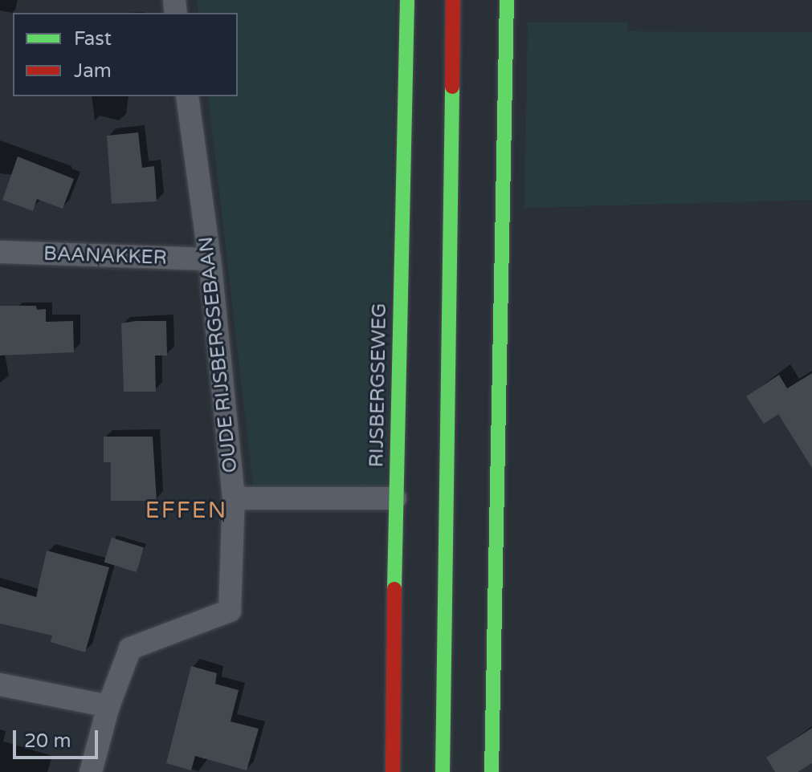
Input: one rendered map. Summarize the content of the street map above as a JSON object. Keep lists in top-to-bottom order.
{
  "streets": {
    "street": ["BAANAKKER", "OUDE RIJSBERGSEBAAN", "RIJSBERGSEWEG"]
  },
  "crossings": [
    ["BAANAKKER", "OUDE RIJSBERGSEBAAN"]
  ],
  "districts": ["EFFEN"],
  "legend": ["Fast", "Jam"],
  "scale_bar": "20 m"
}
